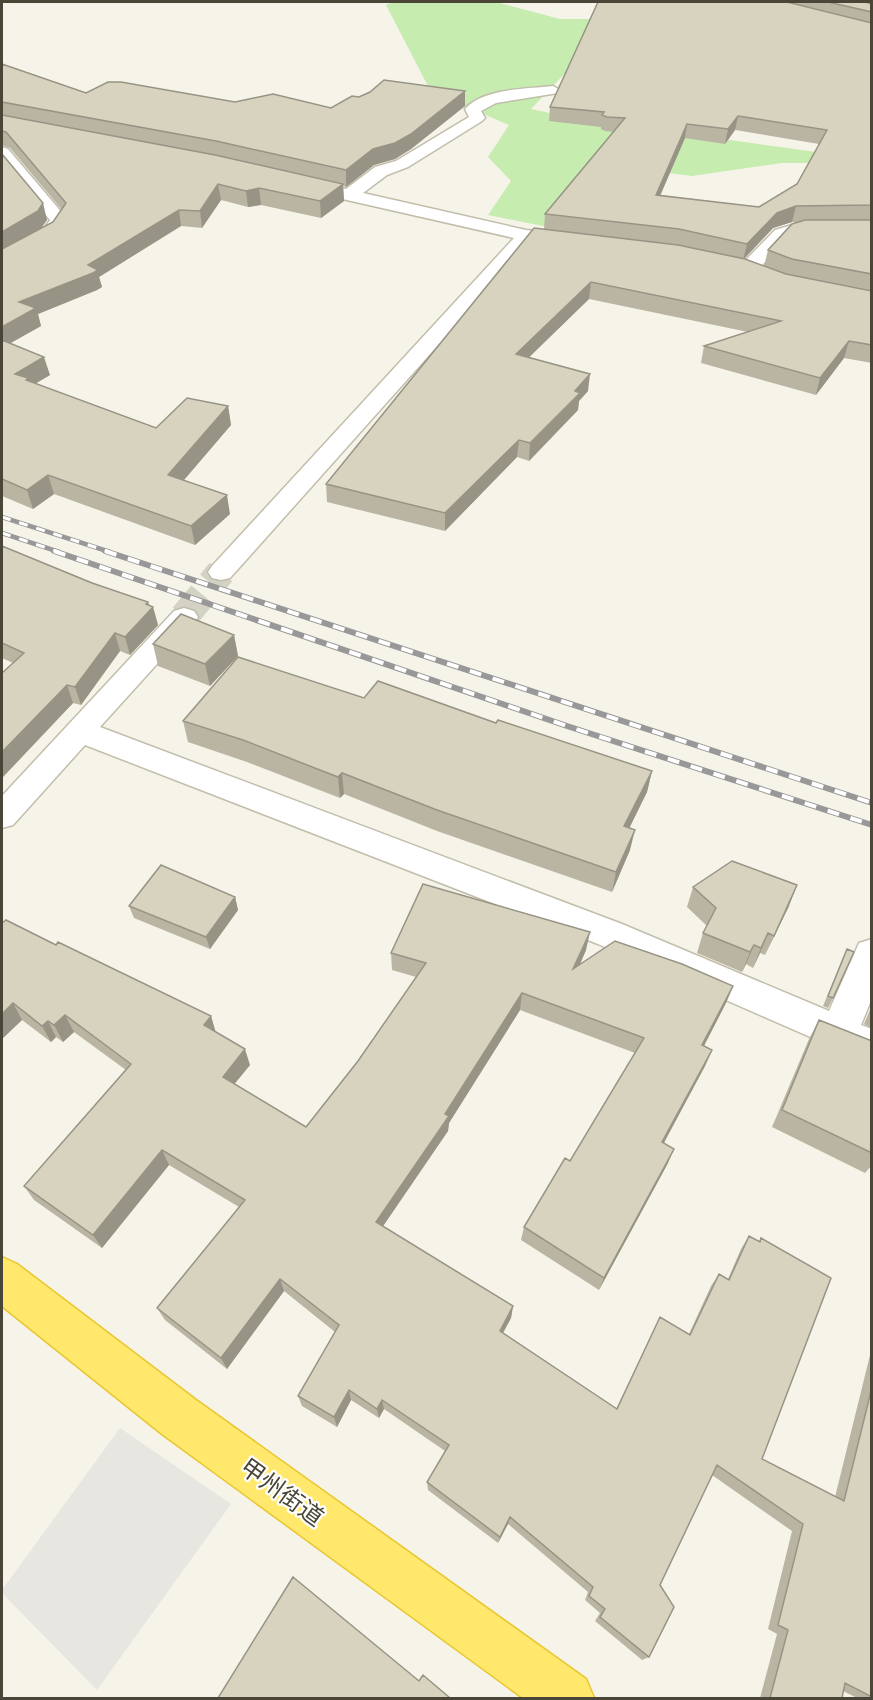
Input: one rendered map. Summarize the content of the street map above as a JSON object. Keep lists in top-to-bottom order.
{
  "streets": {
    "highway": ["甲州街道"]
  }
}
